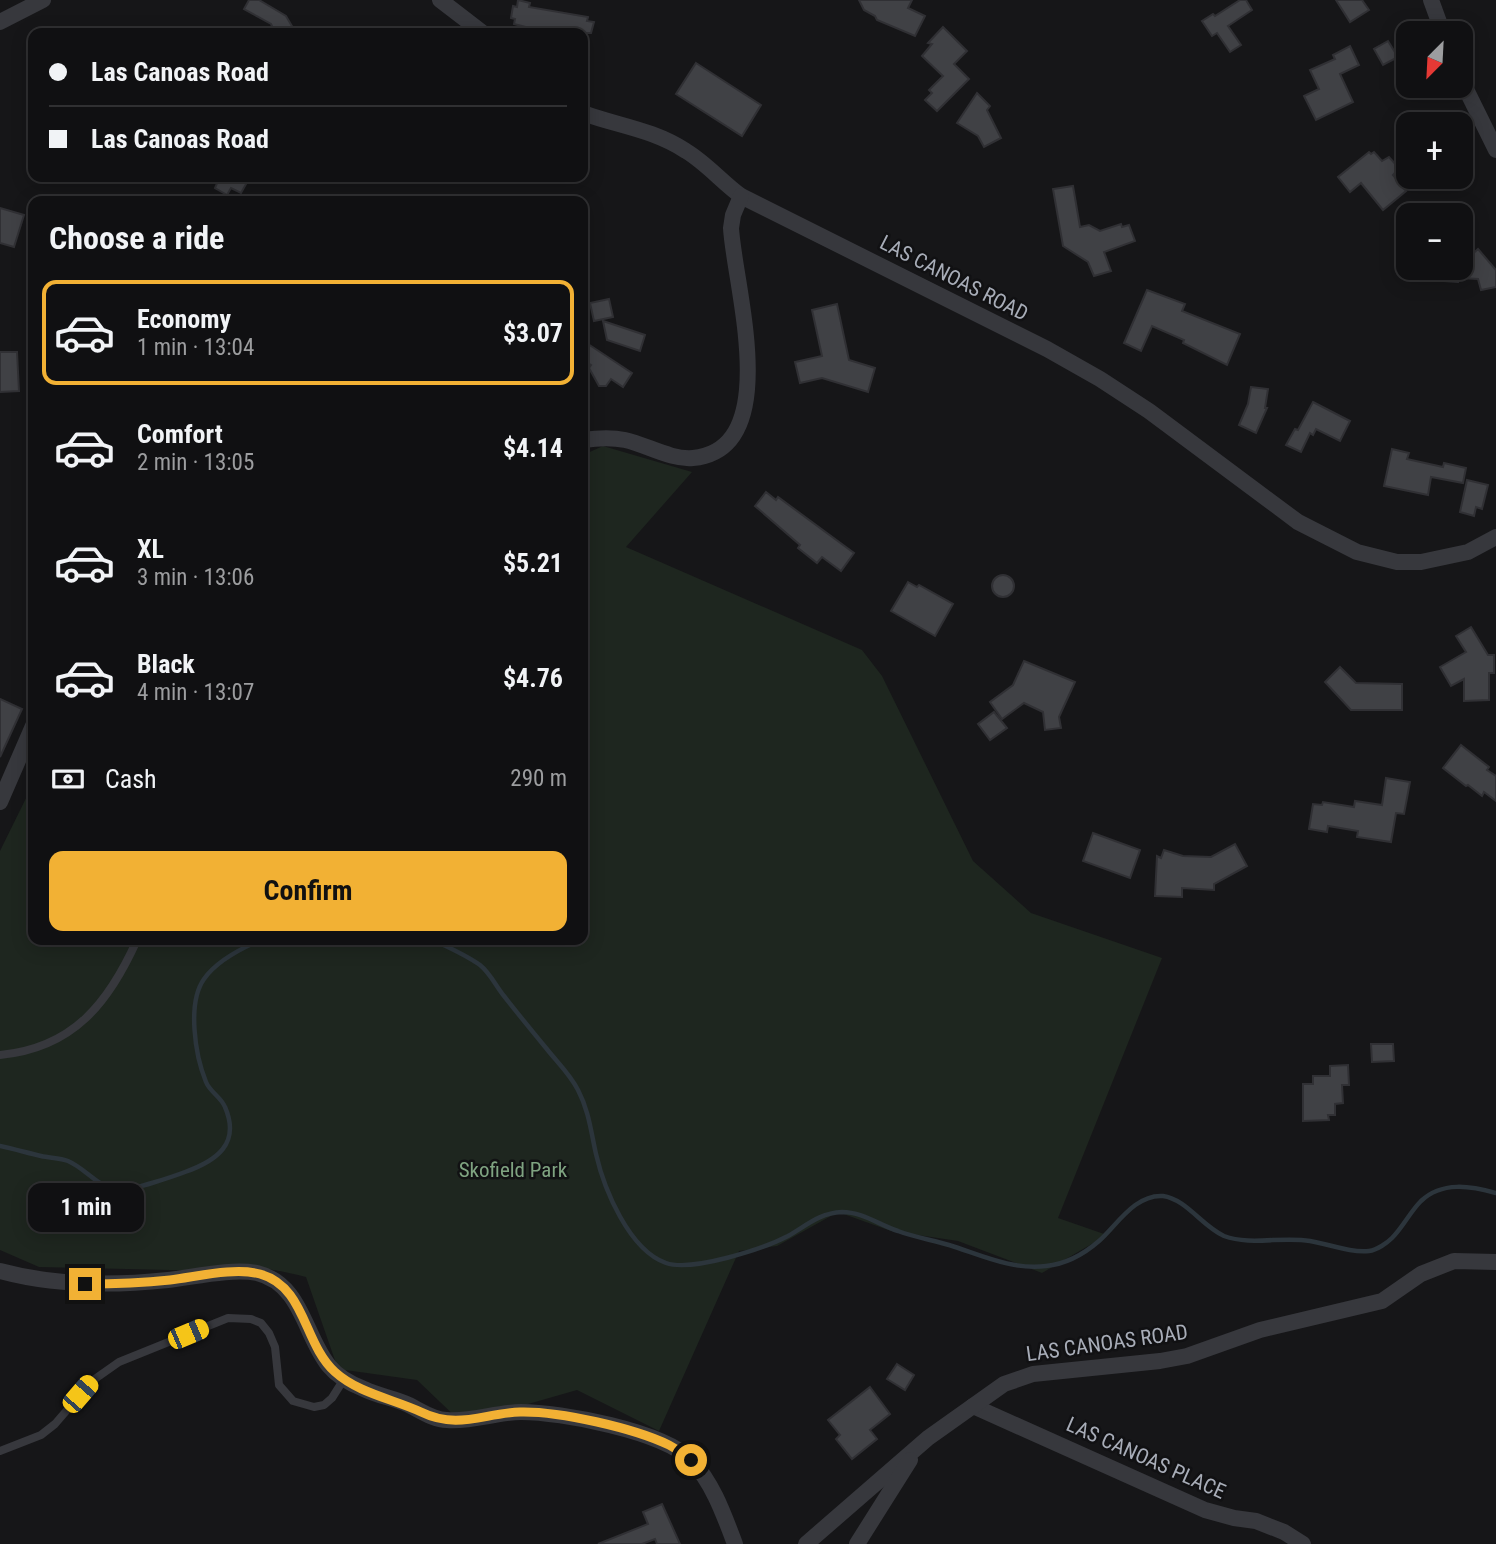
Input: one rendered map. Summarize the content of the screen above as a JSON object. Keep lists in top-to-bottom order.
{
  "streets": {
    "street": ["LAS CANOAS ROAD", "LAS CANOAS PLACE"]
  },
  "crossings": [
    ["LAS CANOAS ROAD", "LAS CANOAS PLACE"]
  ],
  "parks": ["Skofield Park"],
  "north": "bottom left",
  "page": {
    "map_buttons": ["+", "−"],
    "banner": ["Las Canoas Road", "Las Canoas Road"],
    "heading": "Choose a ride",
    "list": [
      {
        "name": "Economy",
        "note": "1 min · 13:04",
        "value": "$3.07"
      },
      {
        "name": "Comfort",
        "note": "2 min · 13:05",
        "value": "$4.14"
      },
      {
        "name": "XL",
        "note": "3 min · 13:06",
        "value": "$5.21"
      },
      {
        "name": "Black",
        "note": "4 min · 13:07",
        "value": "$4.76"
      }
    ],
    "pay": ["Cash", "290 m"],
    "buttons": "Confirm",
    "bubble": "1 min"
  }
}
